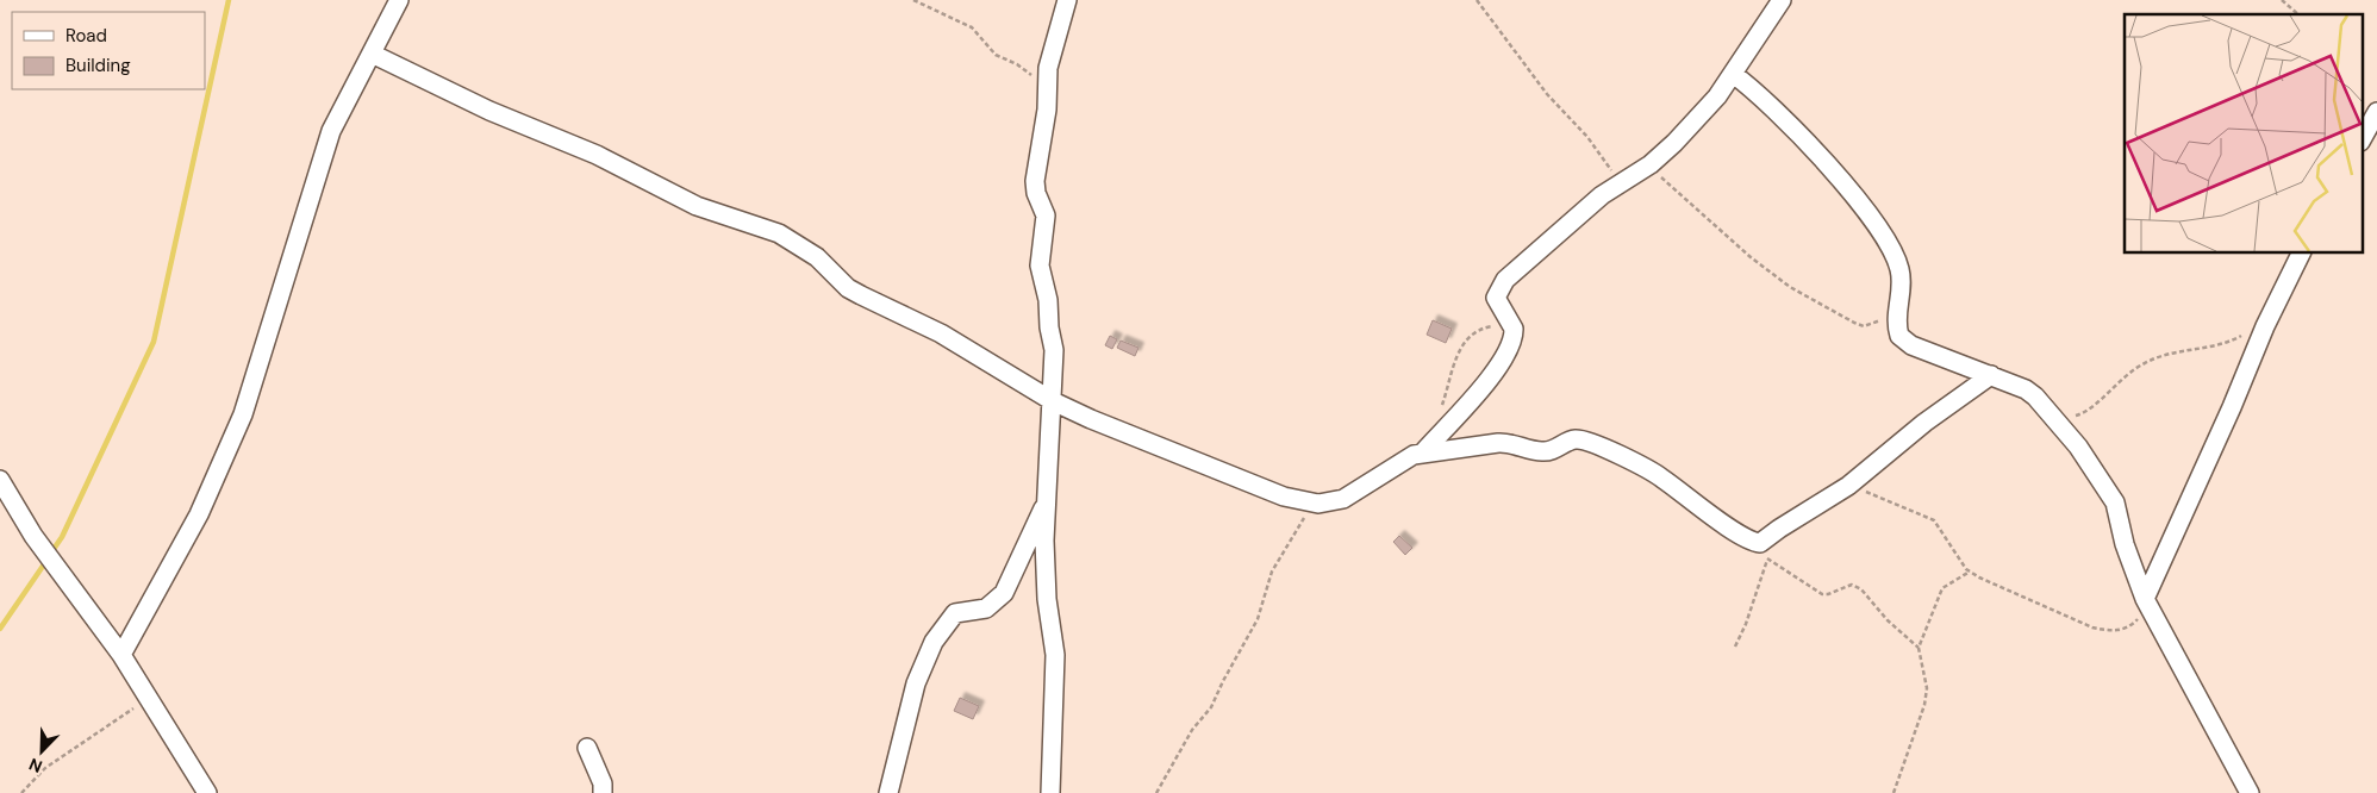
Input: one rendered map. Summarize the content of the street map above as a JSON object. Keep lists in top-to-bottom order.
{
  "legend": ["Road", "Building"],
  "north": "bottom left"
}
